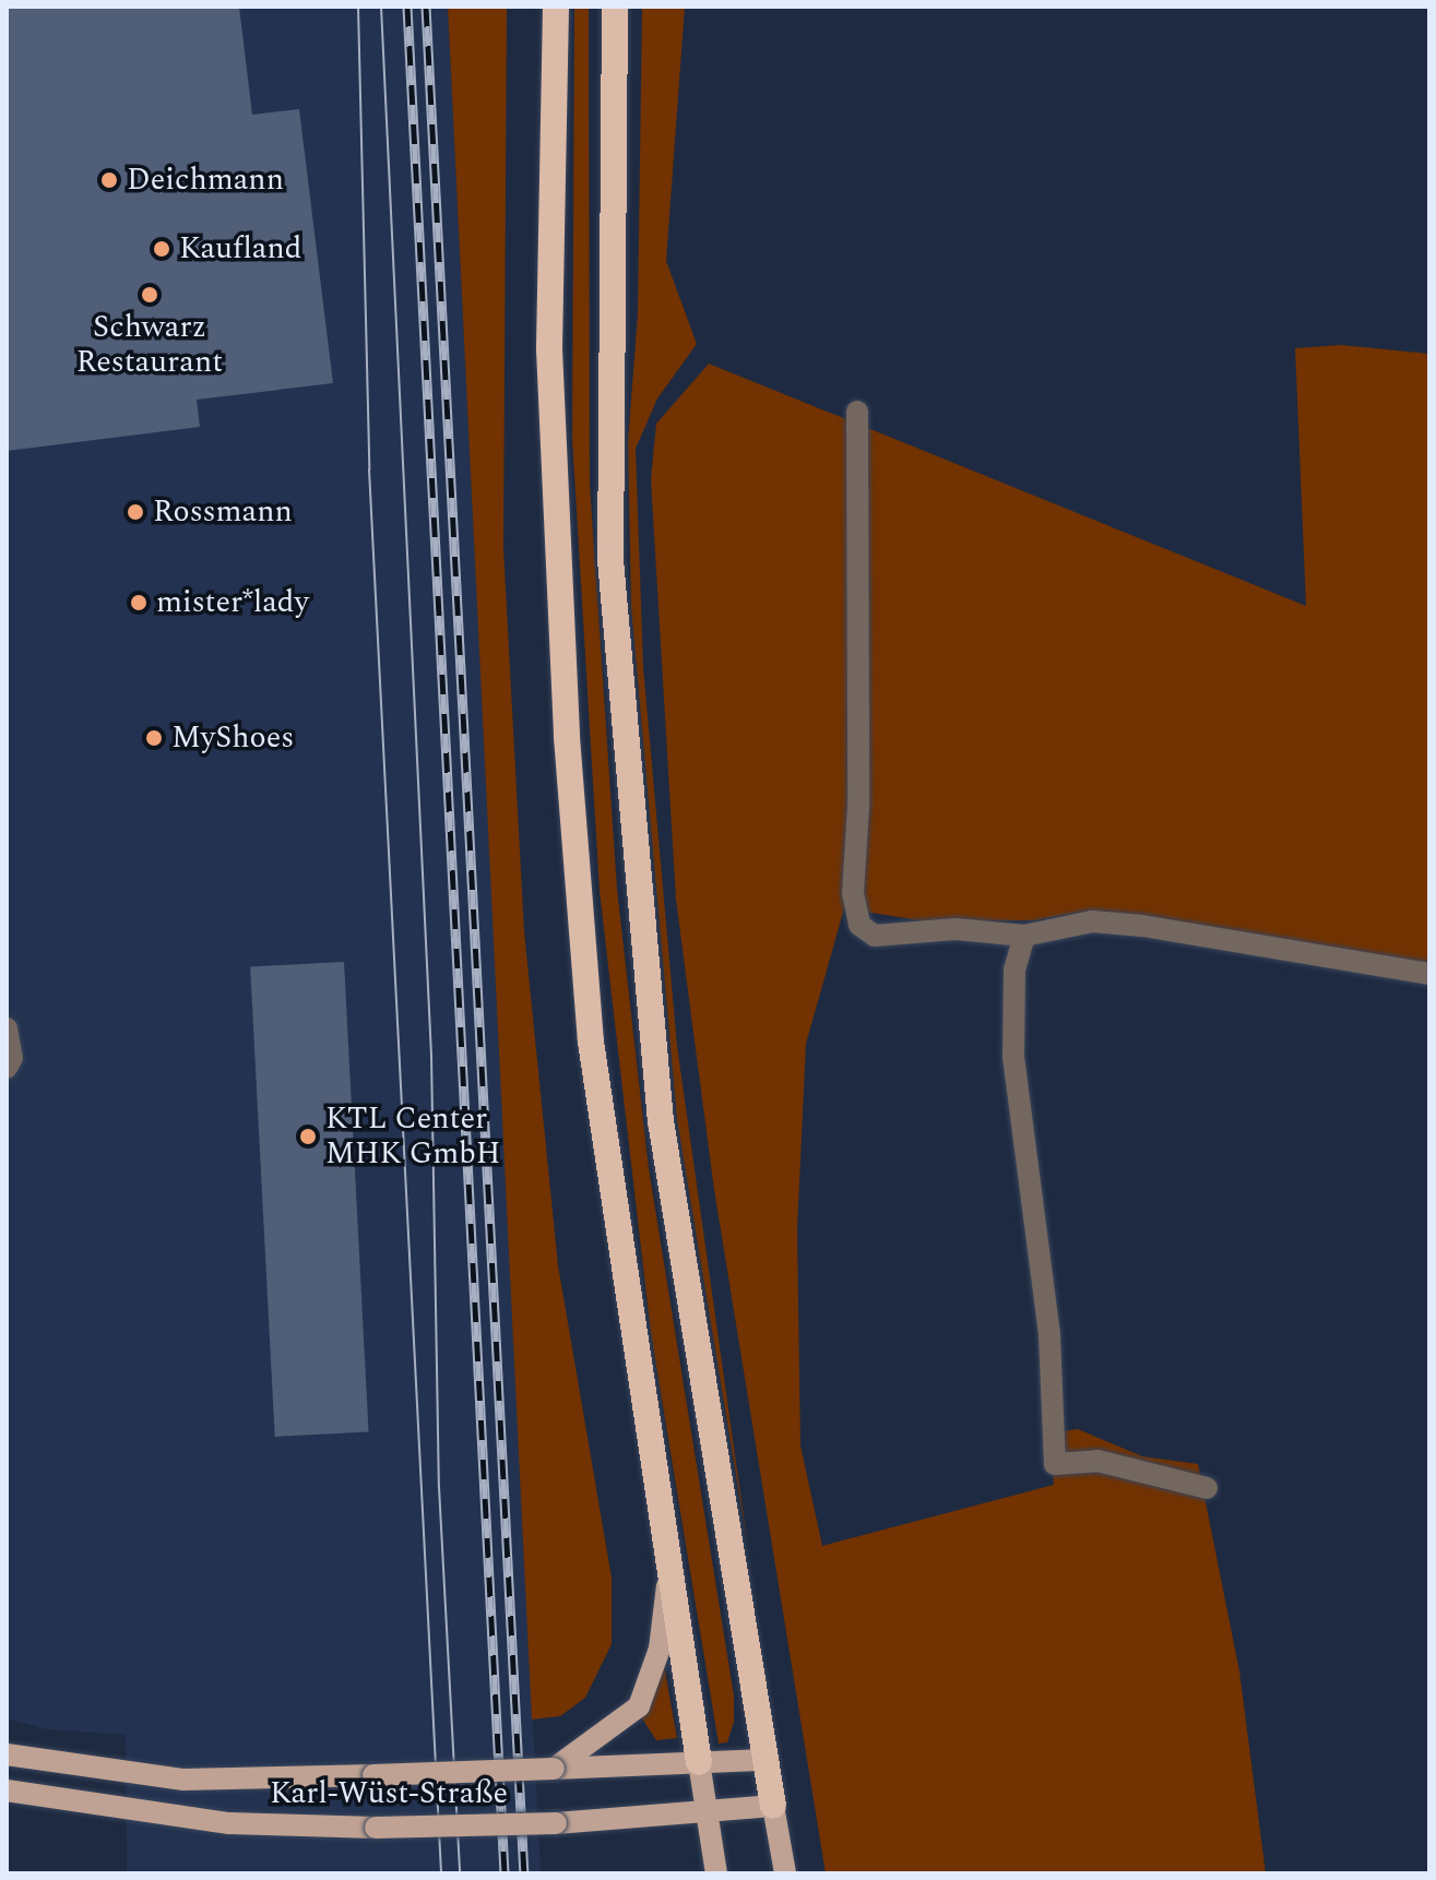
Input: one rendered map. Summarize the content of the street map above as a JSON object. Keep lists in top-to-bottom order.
{
  "streets": {
    "main road": ["Karl-Wüst-Straße"]
  },
  "places": [
    "Deichmann",
    "Kaufland",
    "Schwarz Restaurant",
    "Rossmann",
    "mister*lady",
    "MyShoes",
    "KTL Center MHK GmbH"
  ]
}
